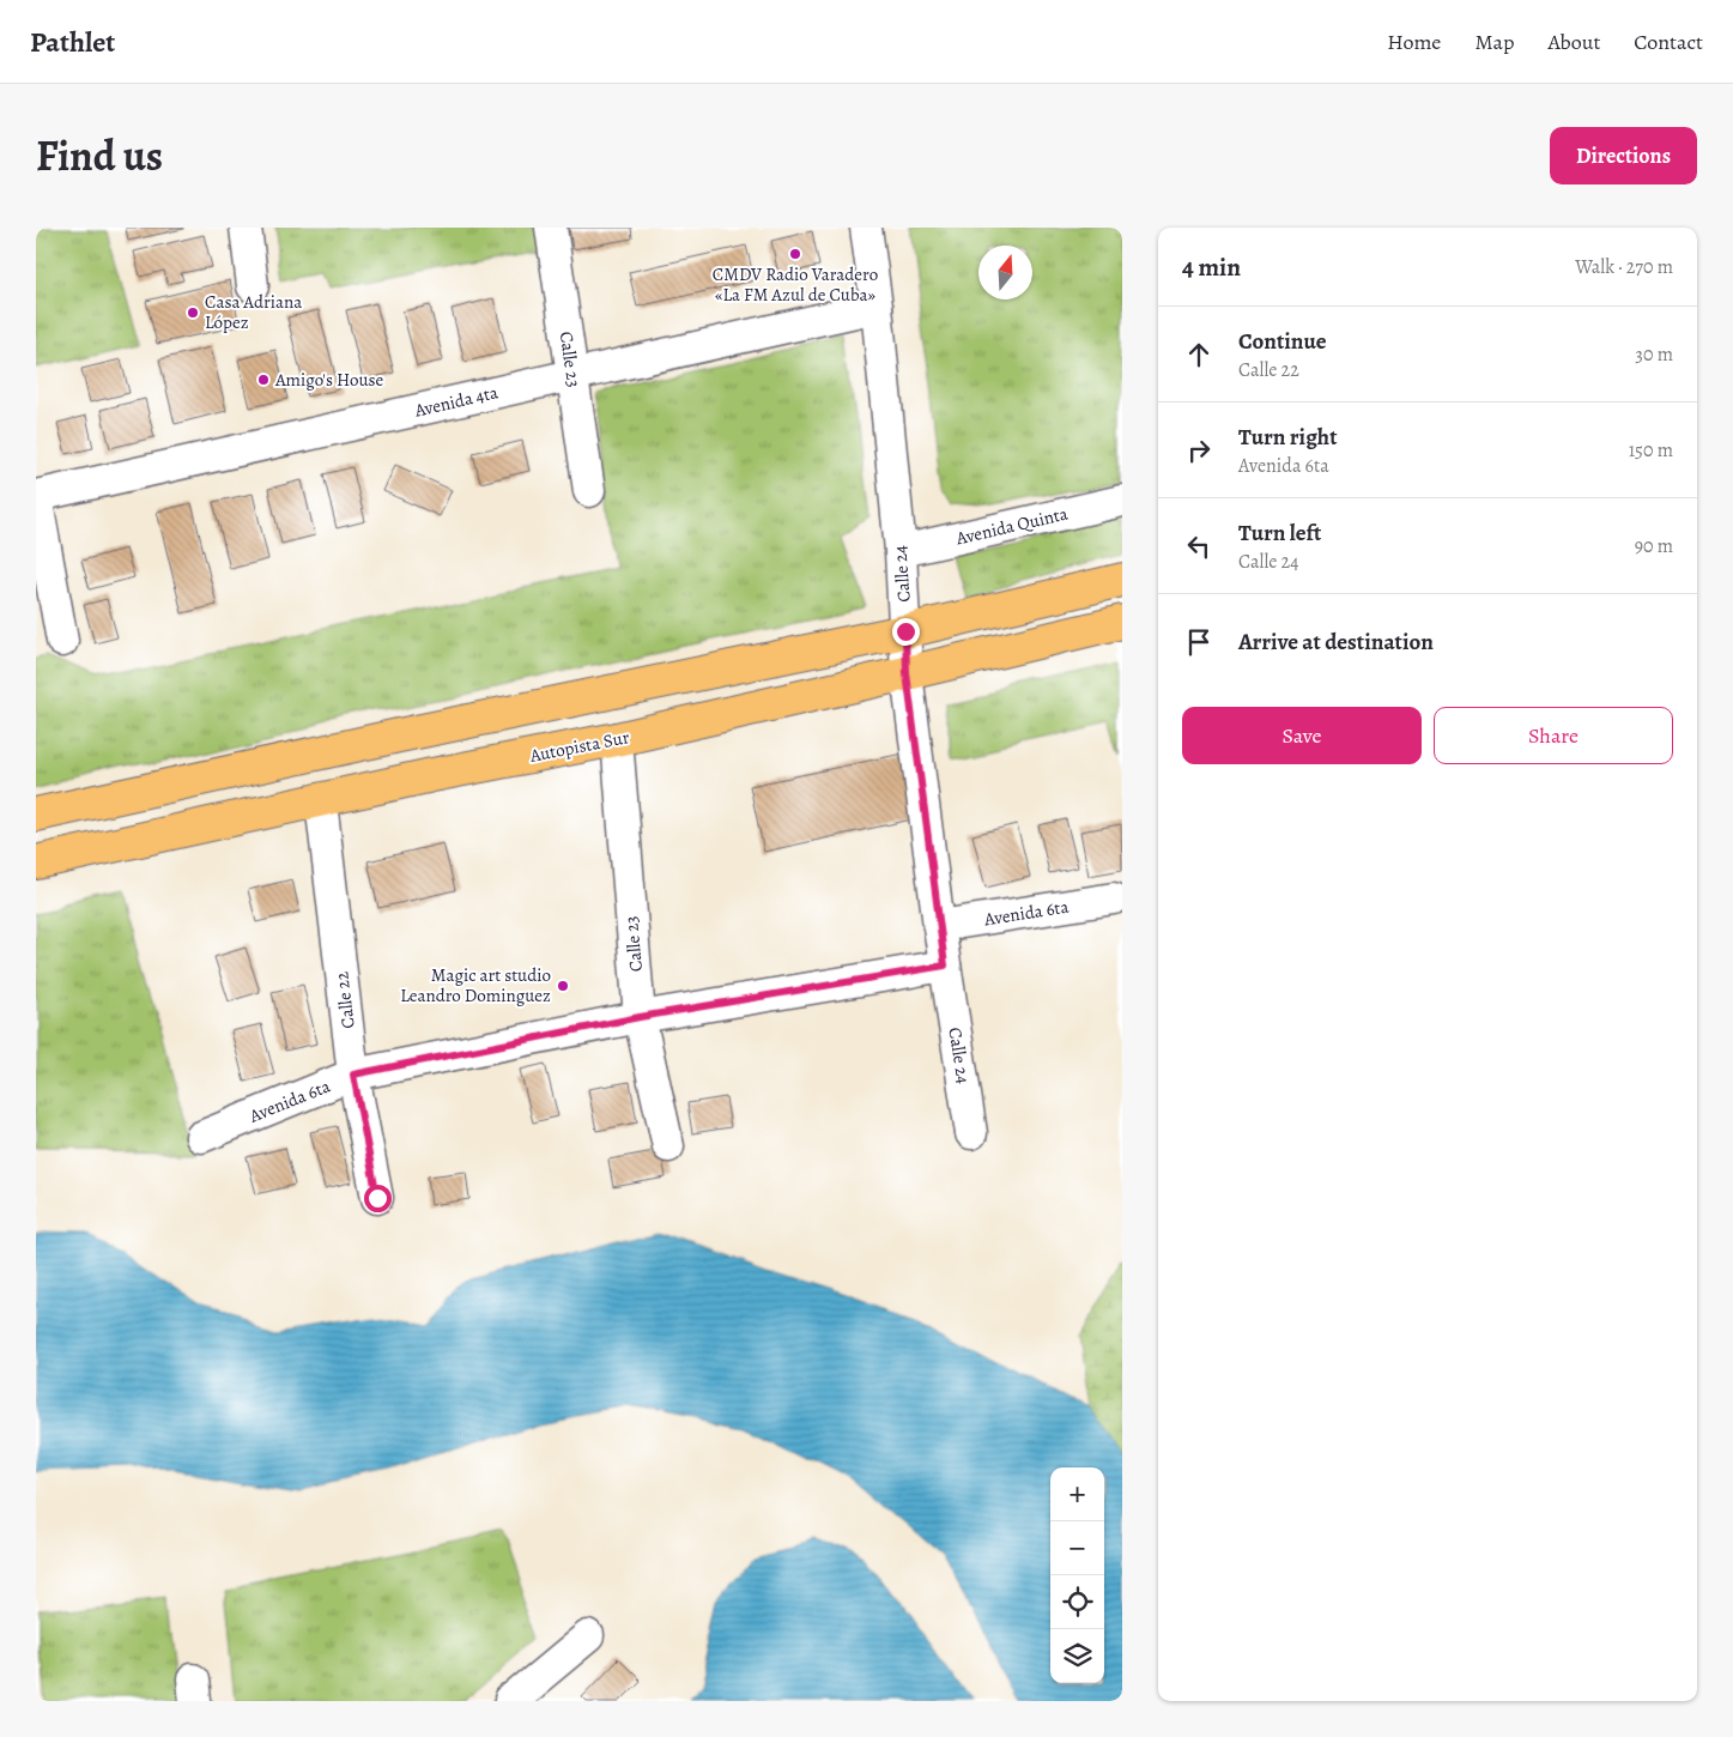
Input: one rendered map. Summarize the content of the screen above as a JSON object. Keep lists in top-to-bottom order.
{
  "streets": {
    "highway": ["Autopista Sur"],
    "street": [
      "Calle 23",
      "Avenida 4ta",
      "Avenida Quinta",
      "Calle 24",
      "Avenida 6ta",
      "Calle 22"
    ]
  },
  "crossings": [
    ["Calle 23", "Avenida 4ta"],
    ["Calle 23", "Autopista Sur"],
    ["Calle 23", "Avenida 6ta"],
    ["Avenida 4ta", "Calle 24"],
    ["Avenida Quinta", "Calle 24"],
    ["Calle 24", "Autopista Sur"],
    ["Calle 24", "Avenida 6ta"],
    ["Autopista Sur", "Calle 22"],
    ["Avenida 6ta", "Calle 22"]
  ],
  "places": [
    "CMDV Radio Varadero «La FM Azul de Cuba»",
    "Casa Adriana López",
    "Amigo's House",
    "Magic art studio Leandro Dominguez"
  ],
  "north": "top",
  "page": {
    "header": "Pathlet",
    "nav": [
      "Home",
      "Map",
      "About",
      "Contact"
    ],
    "title": "Find us",
    "buttons": [
      "Directions",
      ["Save", "Share"]
    ],
    "heading": ["4 min", "Walk · 270 m"],
    "list": [
      ["Continue", "Calle 22", "30 m"],
      ["Turn right", "Avenida 6ta", "150 m"],
      ["Turn left", "Calle 24", "90 m"],
      "Arrive at destination"
    ],
    "map_buttons": ["+", "−"]
  }
}
